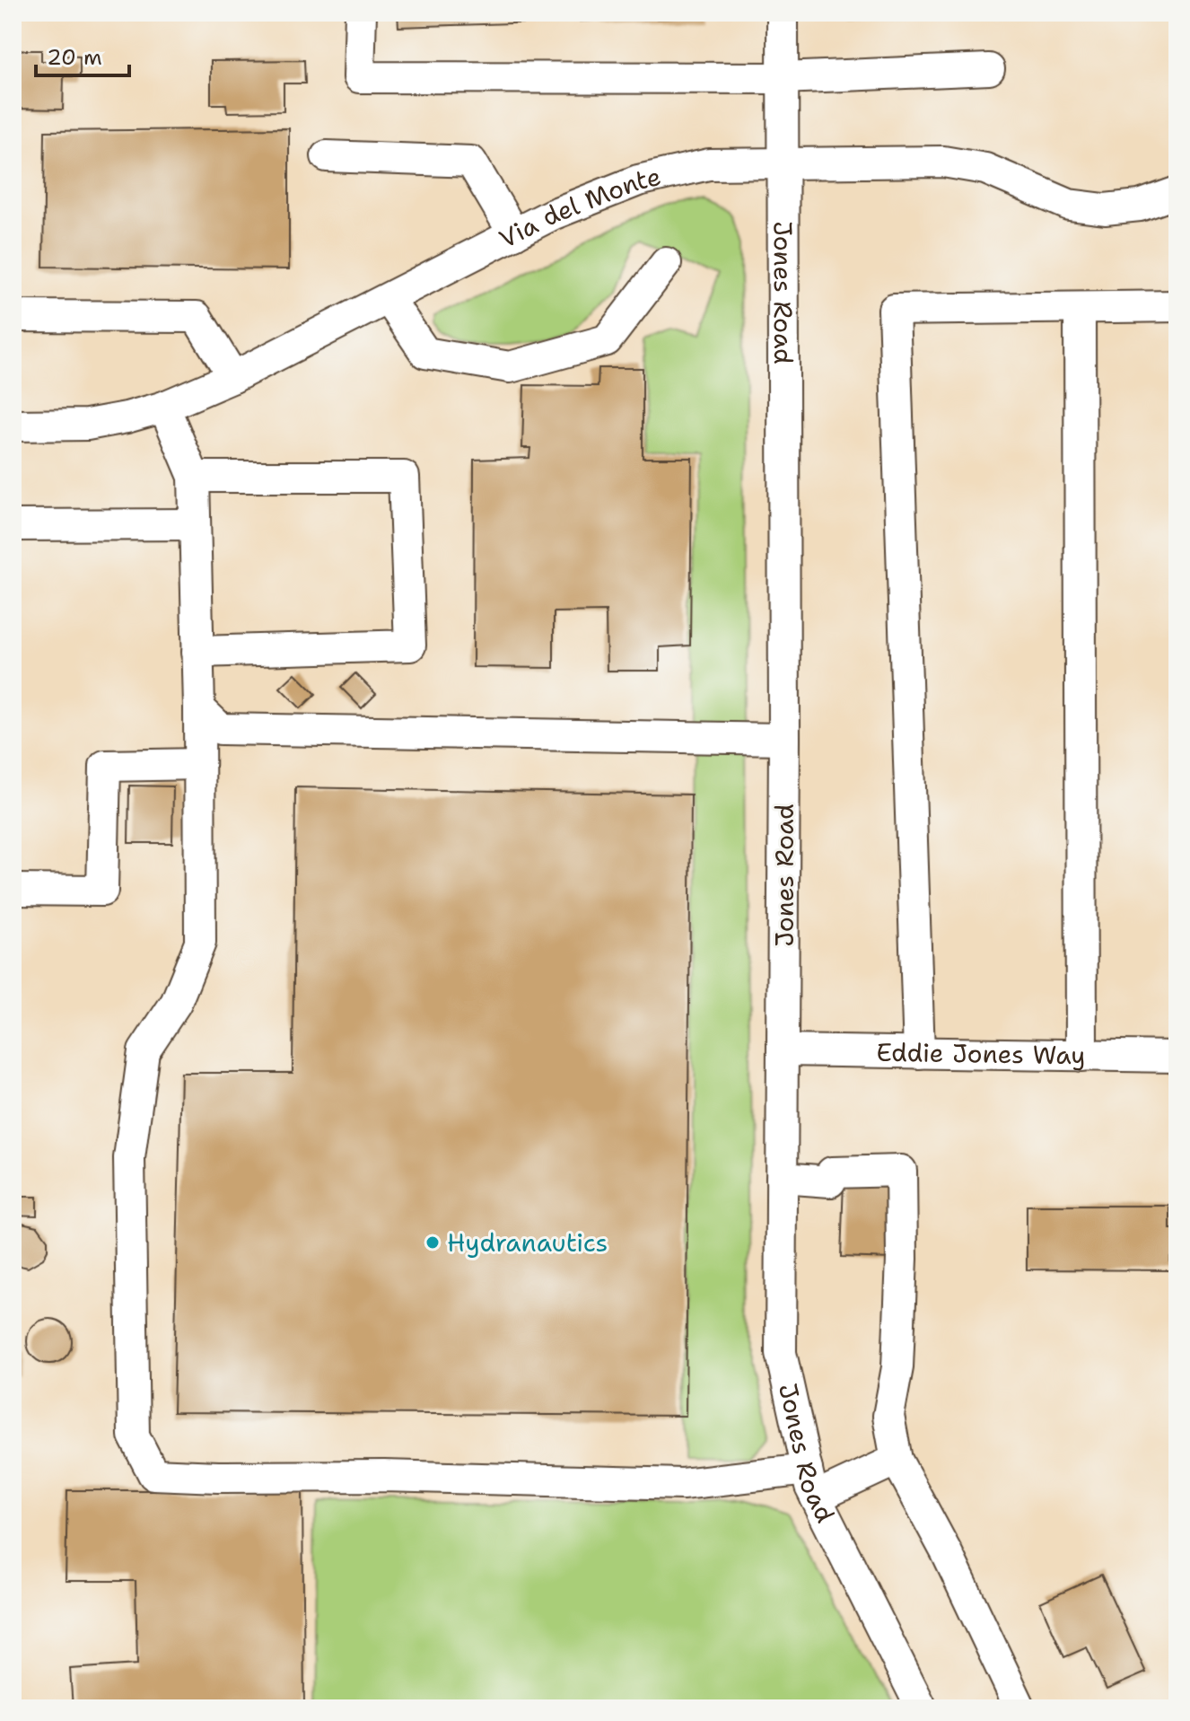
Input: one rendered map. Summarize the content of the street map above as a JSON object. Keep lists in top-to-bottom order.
{
  "streets": {
    "street": ["Via del Monte", "Jones Road", "Eddie Jones Way"]
  },
  "crossings": [
    ["Via del Monte", "Jones Road"],
    ["Jones Road", "Eddie Jones Way"]
  ],
  "places": ["Hydranautics"],
  "scale_bar": "20 m"
}
